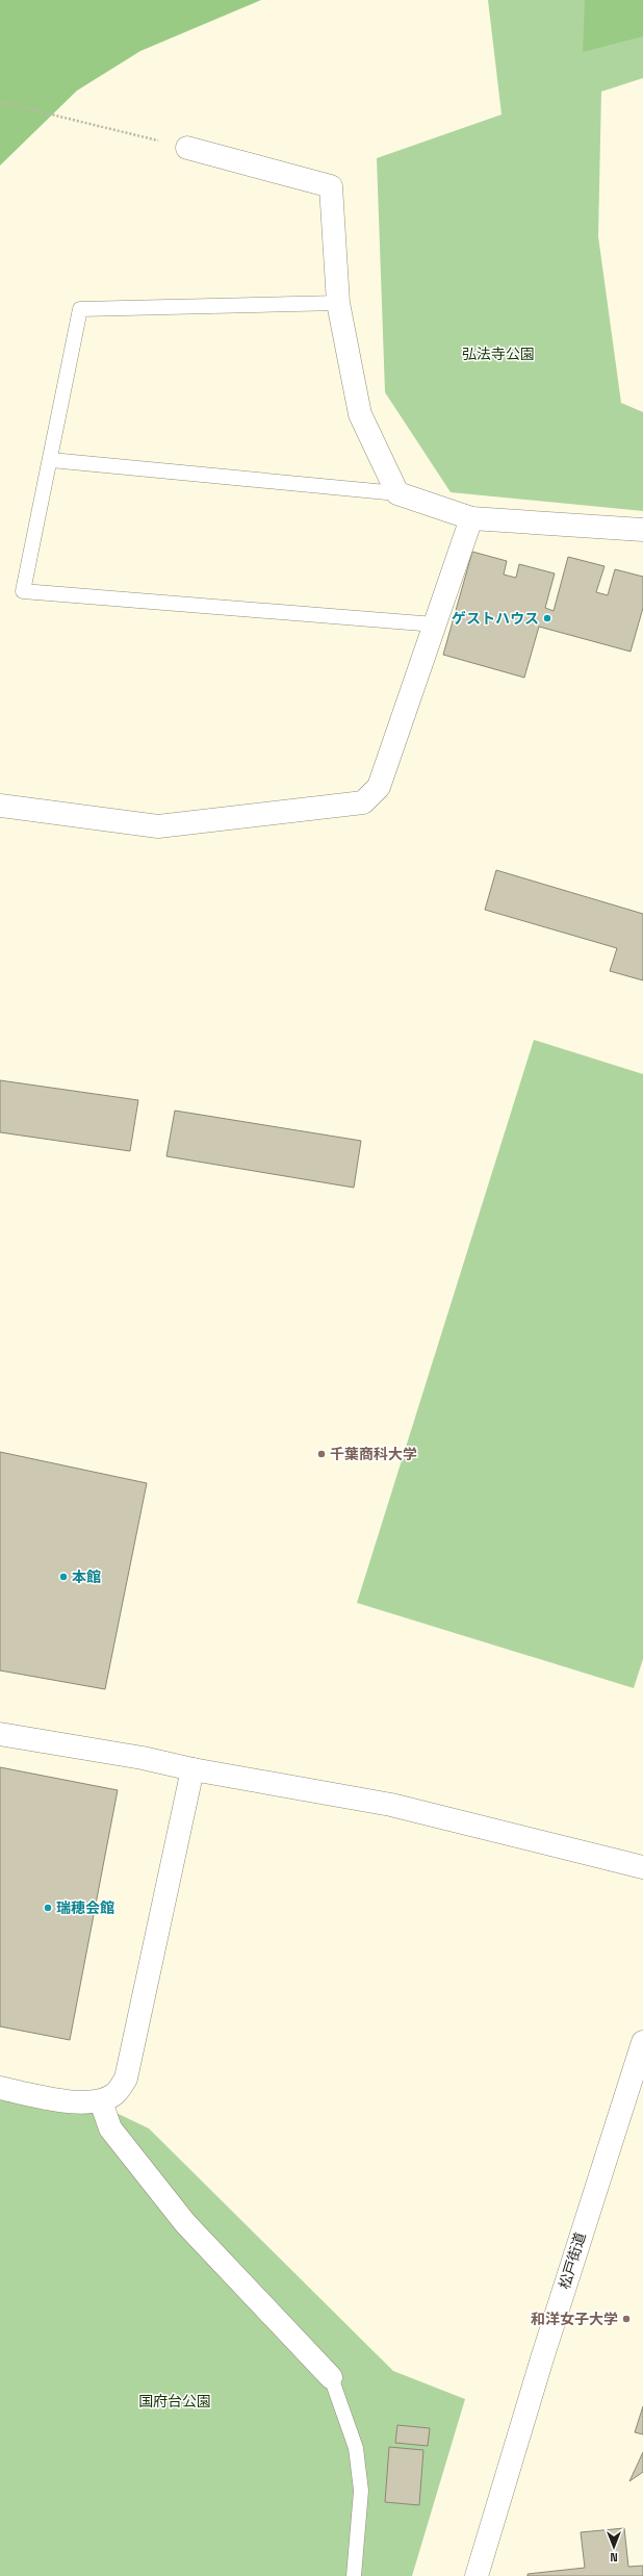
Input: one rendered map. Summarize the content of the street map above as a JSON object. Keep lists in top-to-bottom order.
{
  "streets": {
    "street": ["松戸街道"]
  },
  "parks": ["弘法寺公園", "国府台公園"],
  "places": [
    "ゲストハウス",
    "千葉商科大学",
    "本館",
    "瑞穂会館",
    "和洋女子大学"
  ],
  "north": "bottom"
}
